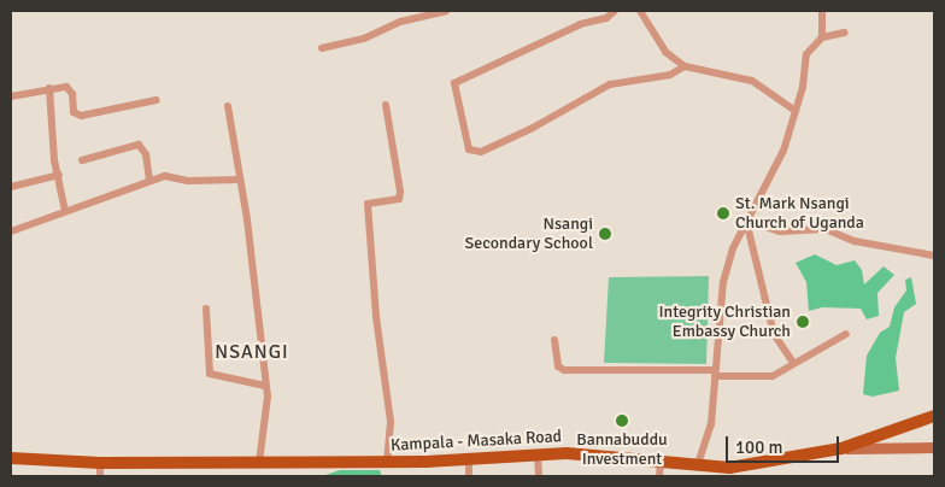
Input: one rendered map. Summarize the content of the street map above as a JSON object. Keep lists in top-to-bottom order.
{
  "streets": {
    "main road": ["Kampala - Masaka Road"]
  },
  "districts": ["NSANGI"],
  "places": [
    "St. Mark Nsangi Church of Uganda",
    "Nsangi Secondary School",
    "Integrity Christian Embassy Church",
    "Bannabuddu Investment"
  ],
  "scale_bar": "100 m"
}
